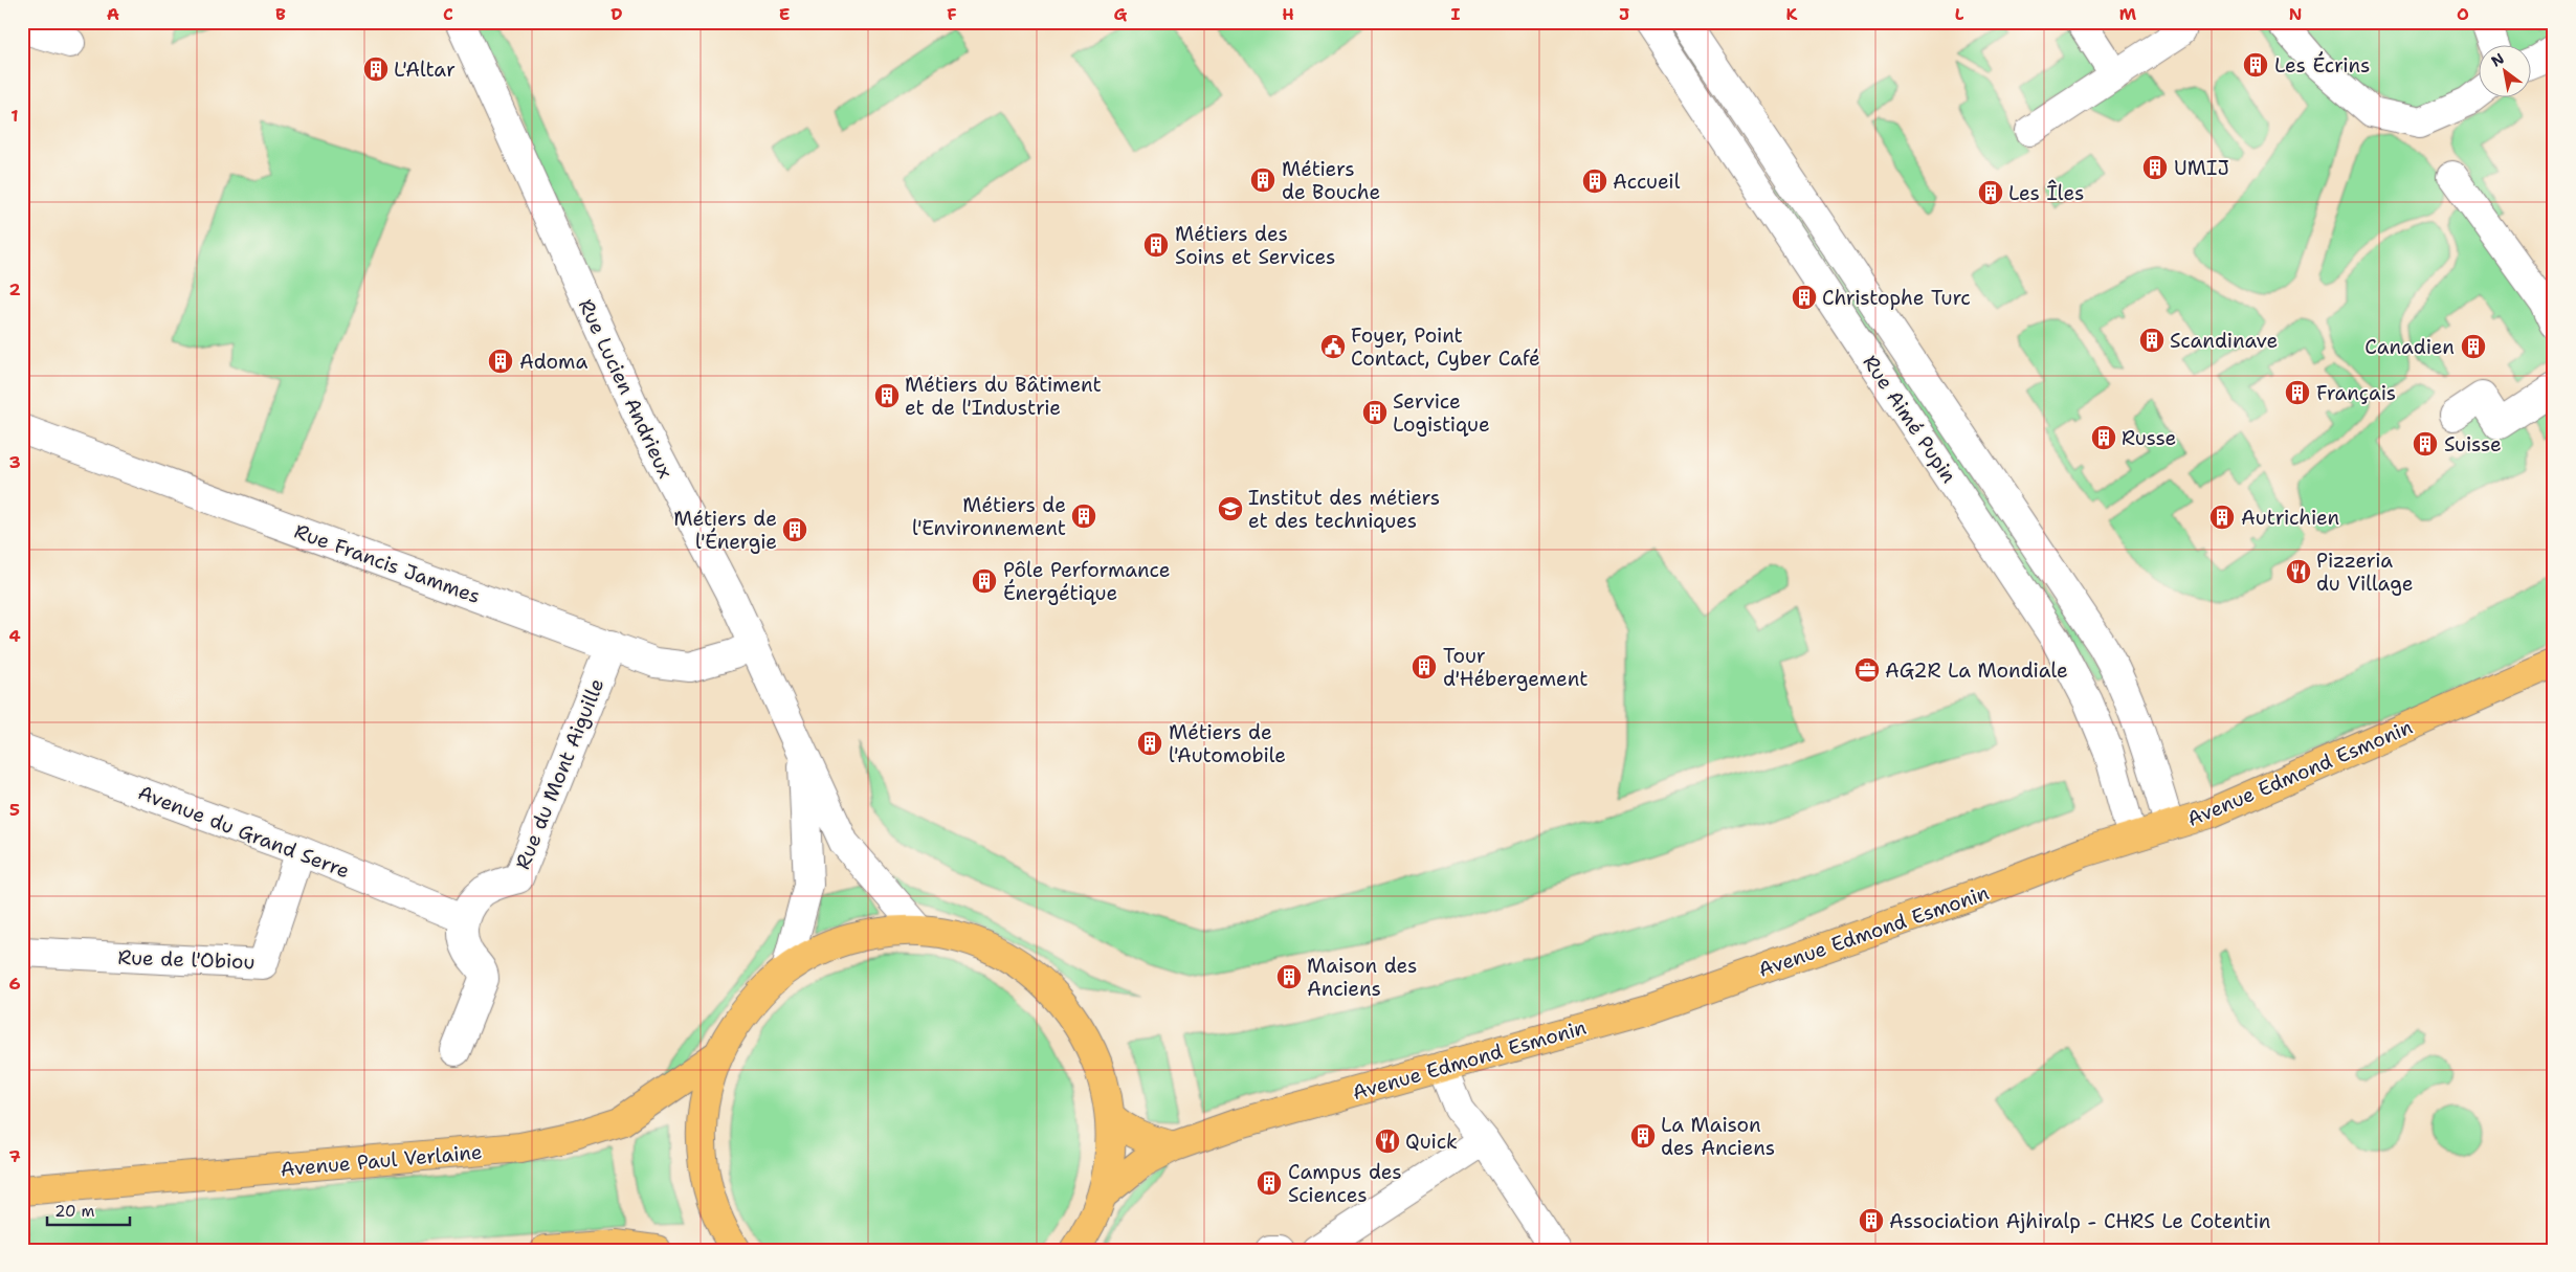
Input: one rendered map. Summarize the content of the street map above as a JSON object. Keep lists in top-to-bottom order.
{
  "streets": {
    "main road": ["Avenue Edmond Esmonin", "Avenue Paul Verlaine"],
    "street": [
      "Rue Lucien Andrieux",
      "Rue Aimé Pupin",
      "Rue Francis Jammes",
      "Rue du Mont Aiguille",
      "Avenue du Grand Serre",
      "Rue de l'Obiou"
    ]
  },
  "crossings": [
    ["Rue Lucien Andrieux", "Rue Francis Jammes"],
    ["Rue Aimé Pupin", "Avenue Edmond Esmonin"],
    ["Rue Francis Jammes", "Rue du Mont Aiguille"],
    ["Rue du Mont Aiguille", "Avenue du Grand Serre"],
    ["Avenue du Grand Serre", "Rue de l'Obiou"]
  ],
  "places": {
    "building": [
      "Les Écrins",
      "L'Altar",
      "UMIJ",
      "Métiers de Bouche",
      "Accueil",
      "Les Îles",
      "Métiers des Soins et Services",
      "Christophe Turc",
      "Scandinave",
      "Canadien",
      "Adoma",
      "Français",
      "Métiers du Bâtiment et de l'Industrie",
      "Service Logistique",
      "Russe",
      "Suisse",
      "Métiers de l'Environnement",
      "Autrichien",
      "Métiers de l'Énergie",
      "Pôle Performance Énergétique",
      "Tour d'Hébergement",
      "Métiers de l'Automobile",
      "Maison des Anciens",
      "La Maison des Anciens",
      "Campus des Sciences",
      "Association Ajhiralp - CHRS Le Cotentin"
    ],
    "public building": ["Foyer, Point Contact, Cyber Café"],
    "school or university": ["Institut des métiers et des techniques"],
    "restaurant": ["Pizzeria du Village", "Quick"],
    "office": ["AG2R La Mondiale"]
  },
  "scale_bar": "20 m",
  "north": "top left",
  "grid": {
    "columns": [
      "A",
      "B",
      "C",
      "D",
      "E",
      "F",
      "G",
      "H",
      "I",
      "J",
      "K",
      "L",
      "M",
      "N",
      "O"
    ],
    "rows": [
      "1",
      "2",
      "3",
      "4",
      "5",
      "6",
      "7"
    ]
  }
}
